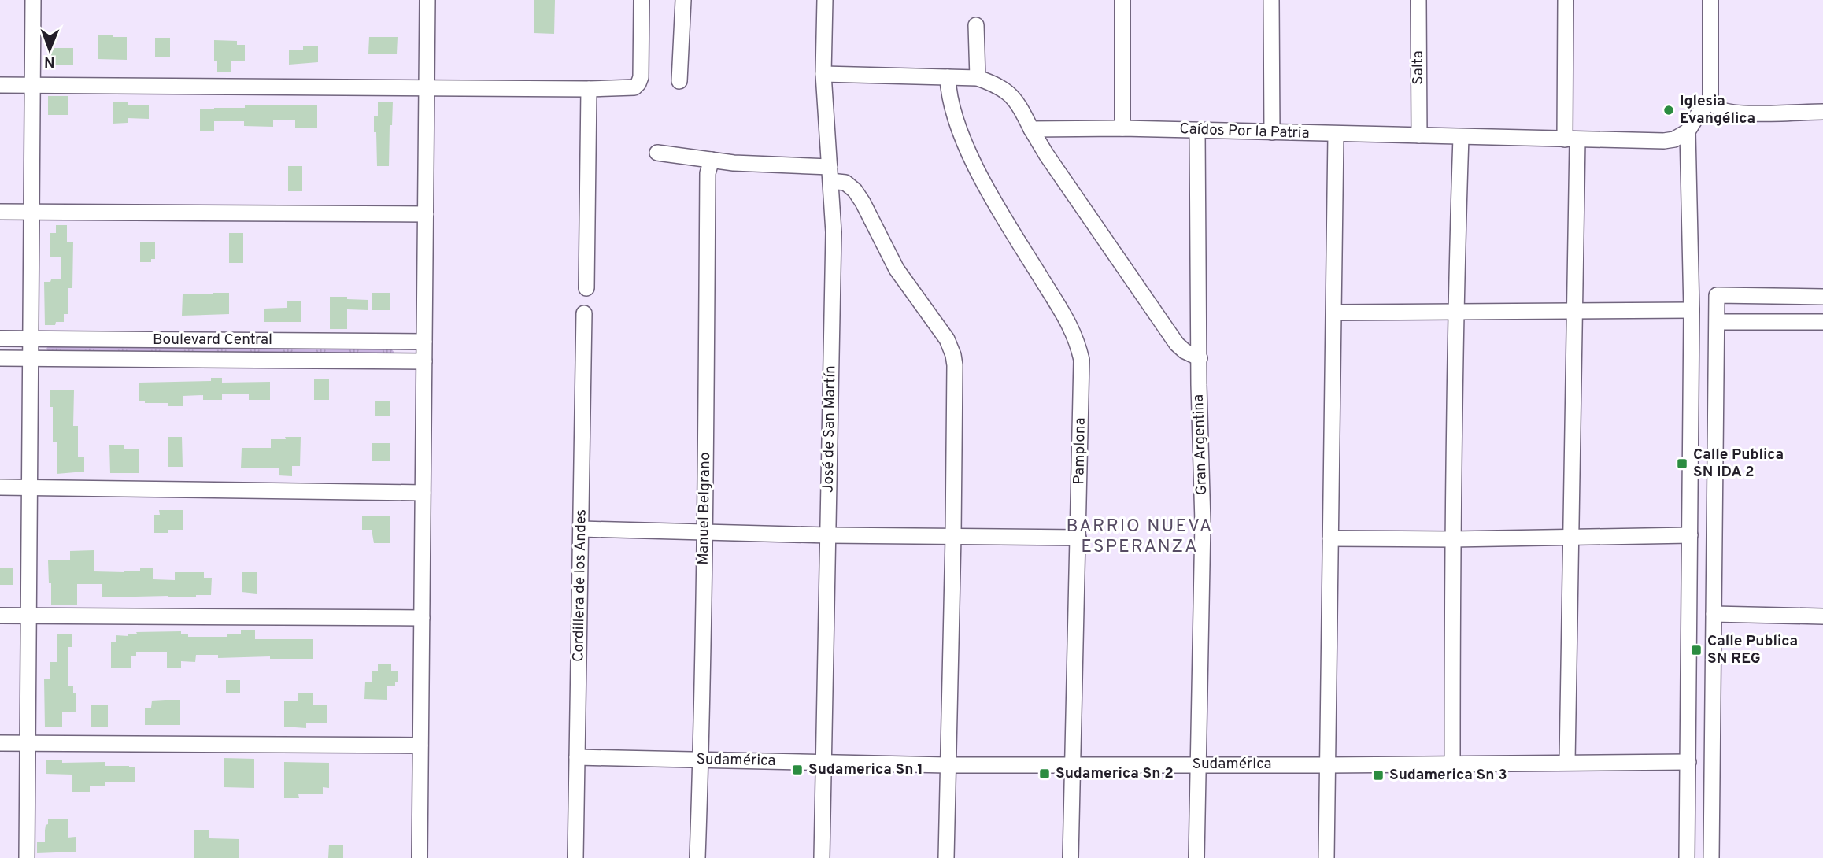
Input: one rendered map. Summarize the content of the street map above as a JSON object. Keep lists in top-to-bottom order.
{
  "streets": {
    "street": [
      "Salta",
      "Caídos Por la Patria",
      "Boulevard Central",
      "José de San Martín",
      "Gran Argentina",
      "Pamplona",
      "Manuel Belgrano",
      "Cordillera de los Andes",
      "Sudamérica"
    ]
  },
  "crossings": [
    ["Salta", "Caídos Por la Patria"],
    ["Caídos Por la Patria", "Gran Argentina"],
    ["José de San Martín", "Sudamérica"],
    ["Gran Argentina", "Sudamérica"],
    ["Pamplona", "Sudamérica"],
    ["Manuel Belgrano", "Sudamérica"],
    ["Cordillera de los Andes", "Sudamérica"]
  ],
  "districts": ["BARRIO NUEVA ESPERANZA"],
  "places": {
    "other": ["Iglesia Evangélica"],
    "transit": [
      "Calle Publica SN IDA 2",
      "Calle Publica SN REG",
      "Sudamerica Sn 1",
      "Sudamerica Sn 2",
      "Sudamerica Sn 3"
    ]
  },
  "north": "bottom"
}
